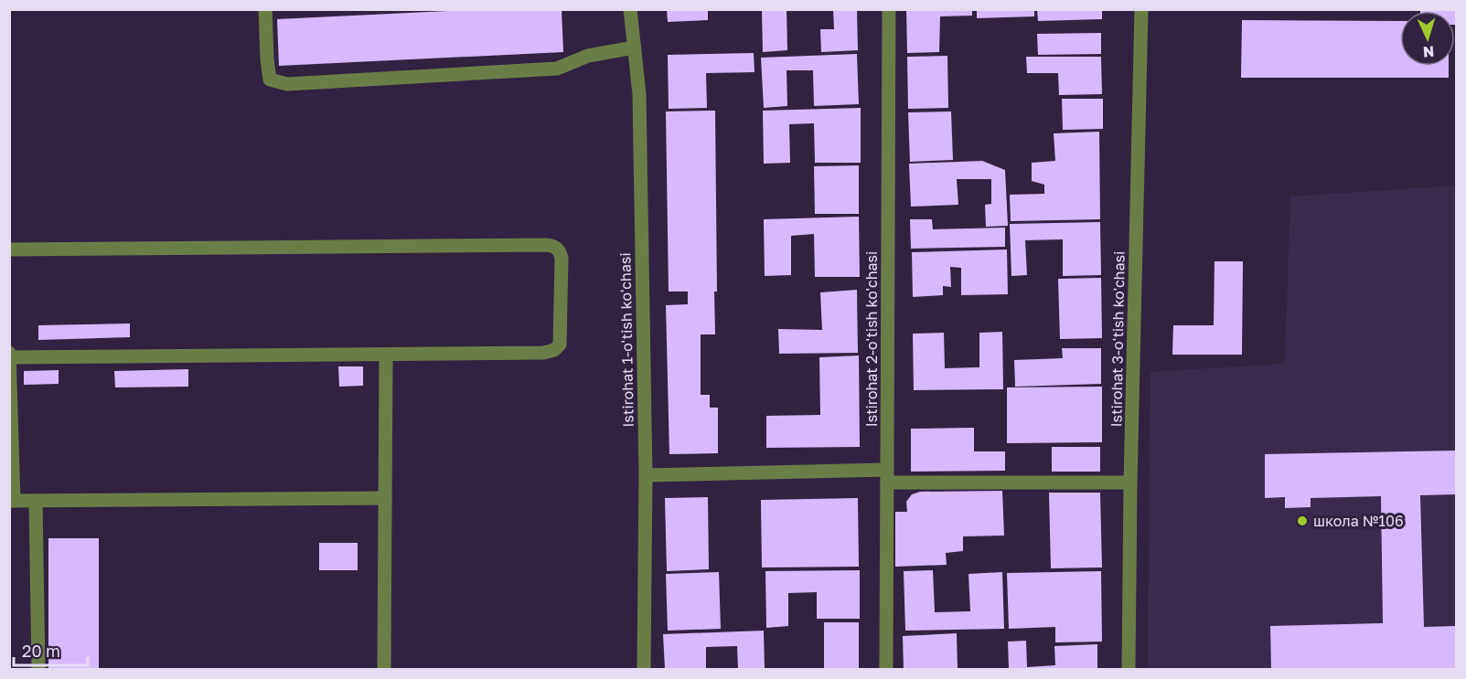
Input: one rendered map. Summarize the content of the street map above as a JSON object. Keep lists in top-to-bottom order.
{
  "streets": {
    "street": ["Istirohat 2-o'tish ko'chasi", "Istirohat 3-o'tish ko'chasi", "Istirohat 1-o'tish ko'chasi"]
  },
  "places": ["школа №106"],
  "scale_bar": "20 m",
  "north": "bottom"
}
